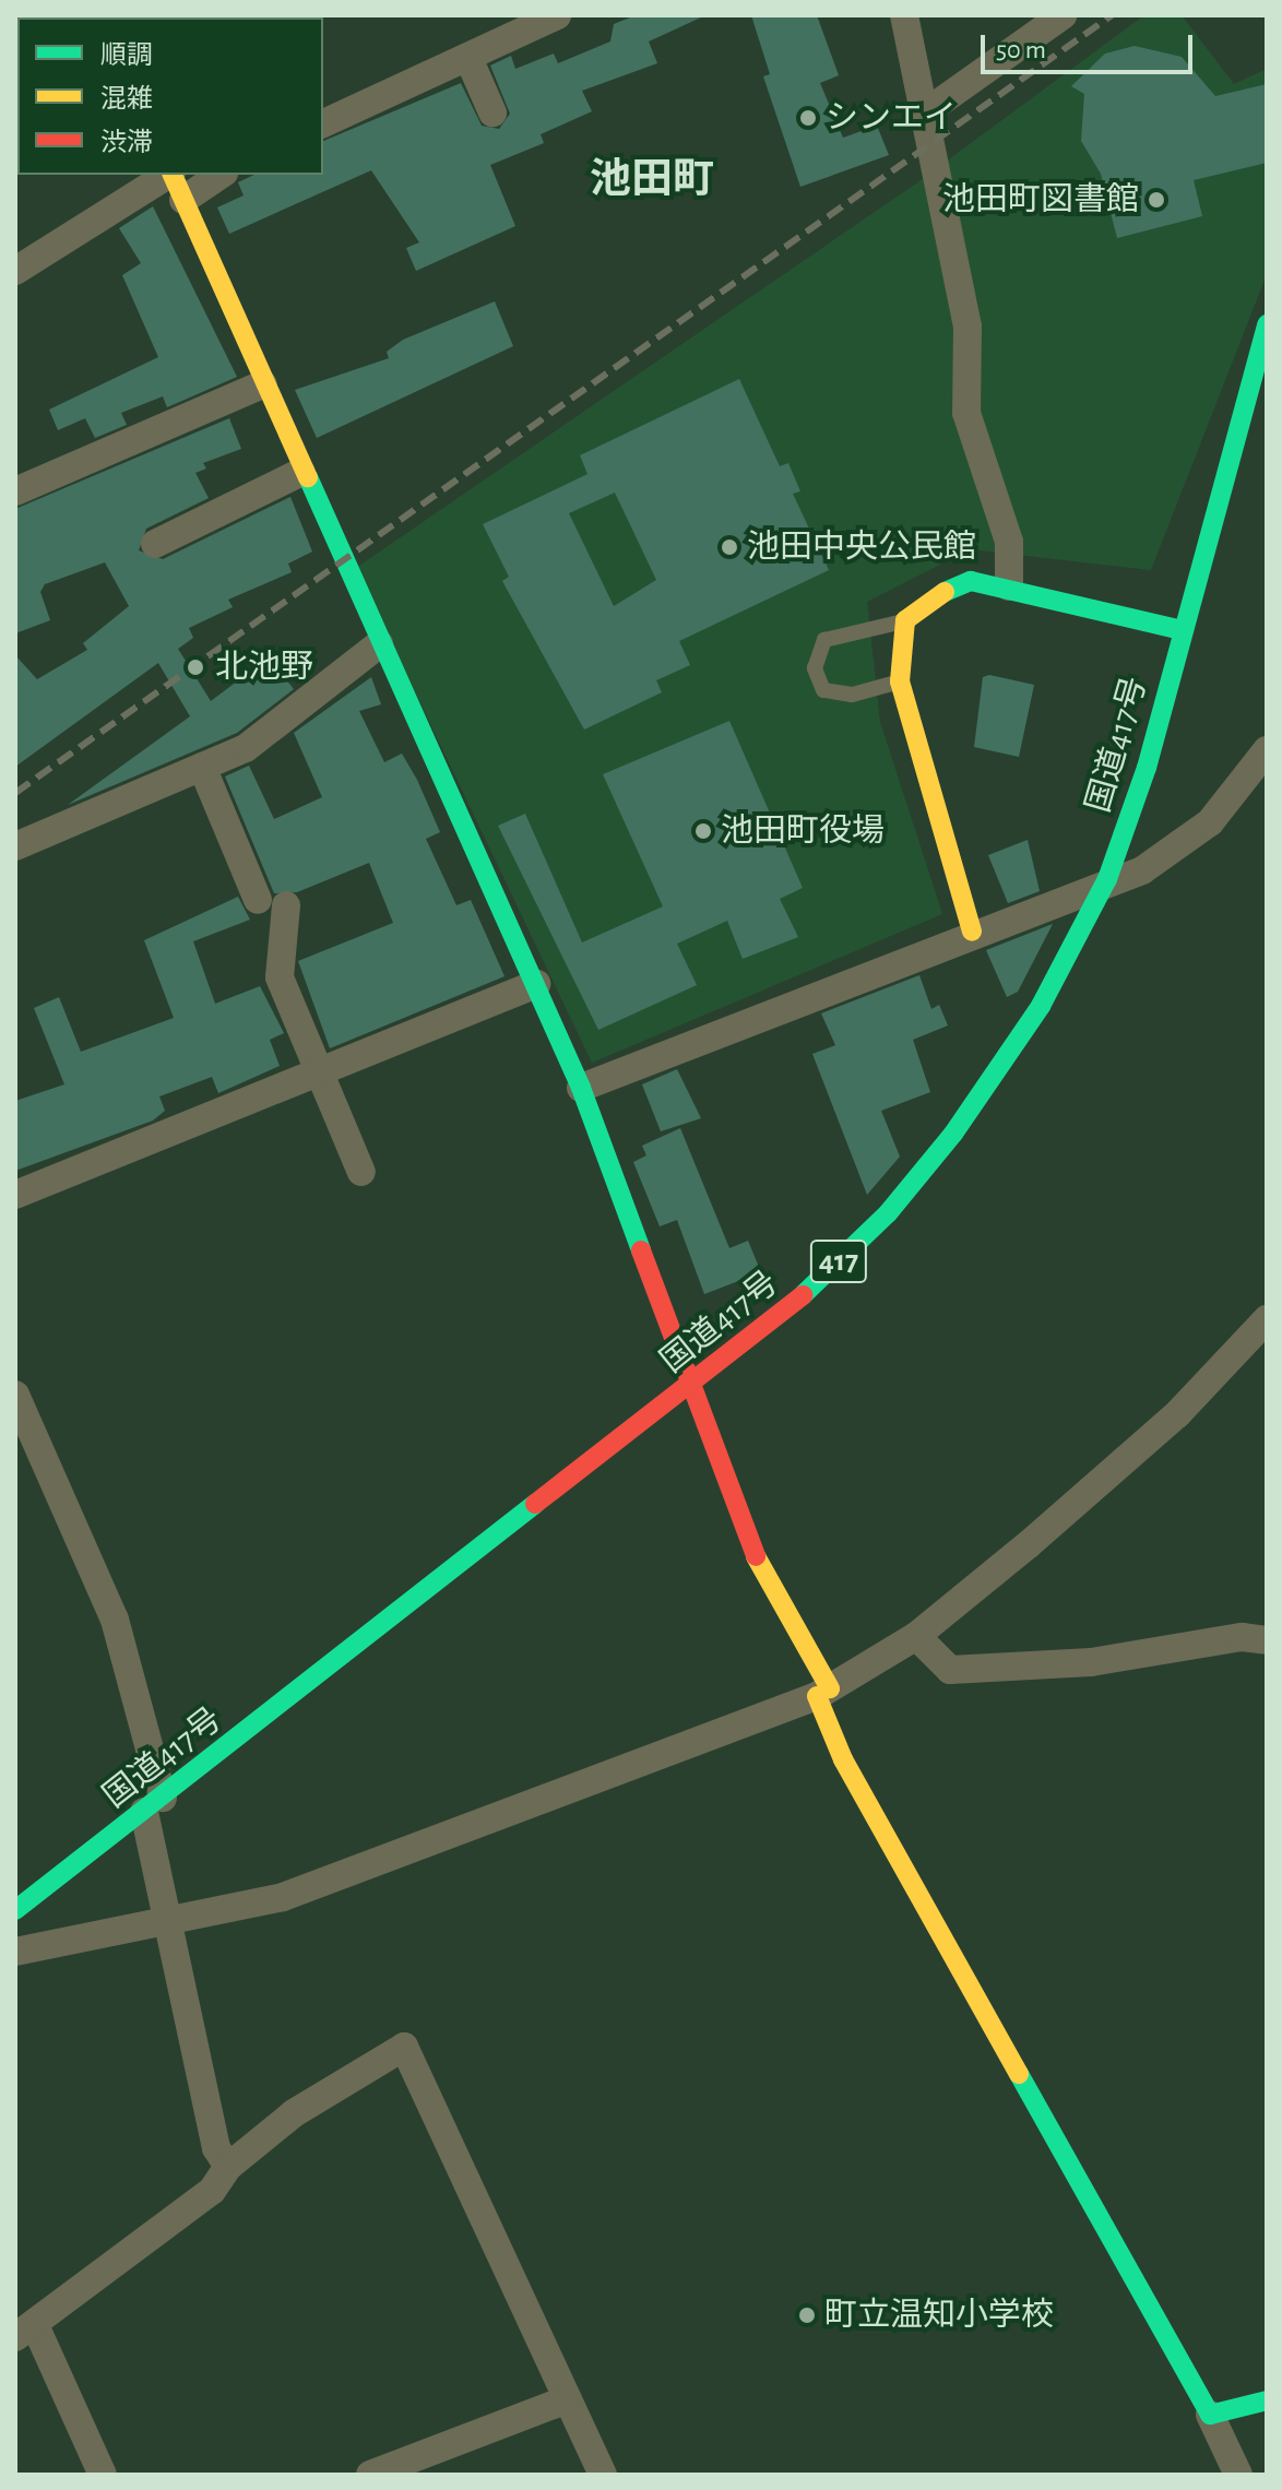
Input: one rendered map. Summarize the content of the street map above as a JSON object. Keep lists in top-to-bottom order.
{
  "streets": {
    "main road": ["国道417号", "417"]
  },
  "districts": ["池田町"],
  "places": [
    "シンエイ",
    "池田町図書館",
    "池田中央公民館",
    "北池野",
    "池田町役場",
    "町立温知小学校"
  ],
  "legend": ["順調", "混雑", "渋滞"],
  "scale_bar": "50 m"
}
